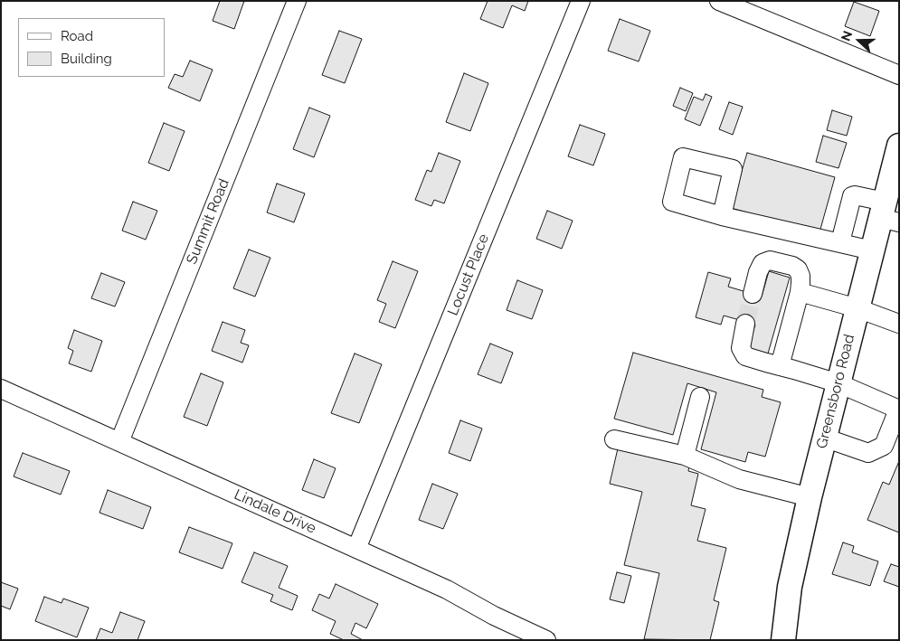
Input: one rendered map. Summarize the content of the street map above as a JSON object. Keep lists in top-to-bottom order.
{
  "streets": {
    "main road": ["Greensboro Road"],
    "street": ["Summit Road", "Locust Place", "Lindale Drive"]
  },
  "crossings": [
    ["Summit Road", "Lindale Drive"],
    ["Locust Place", "Lindale Drive"]
  ],
  "legend": ["Road", "Building"],
  "north": "left"
}
